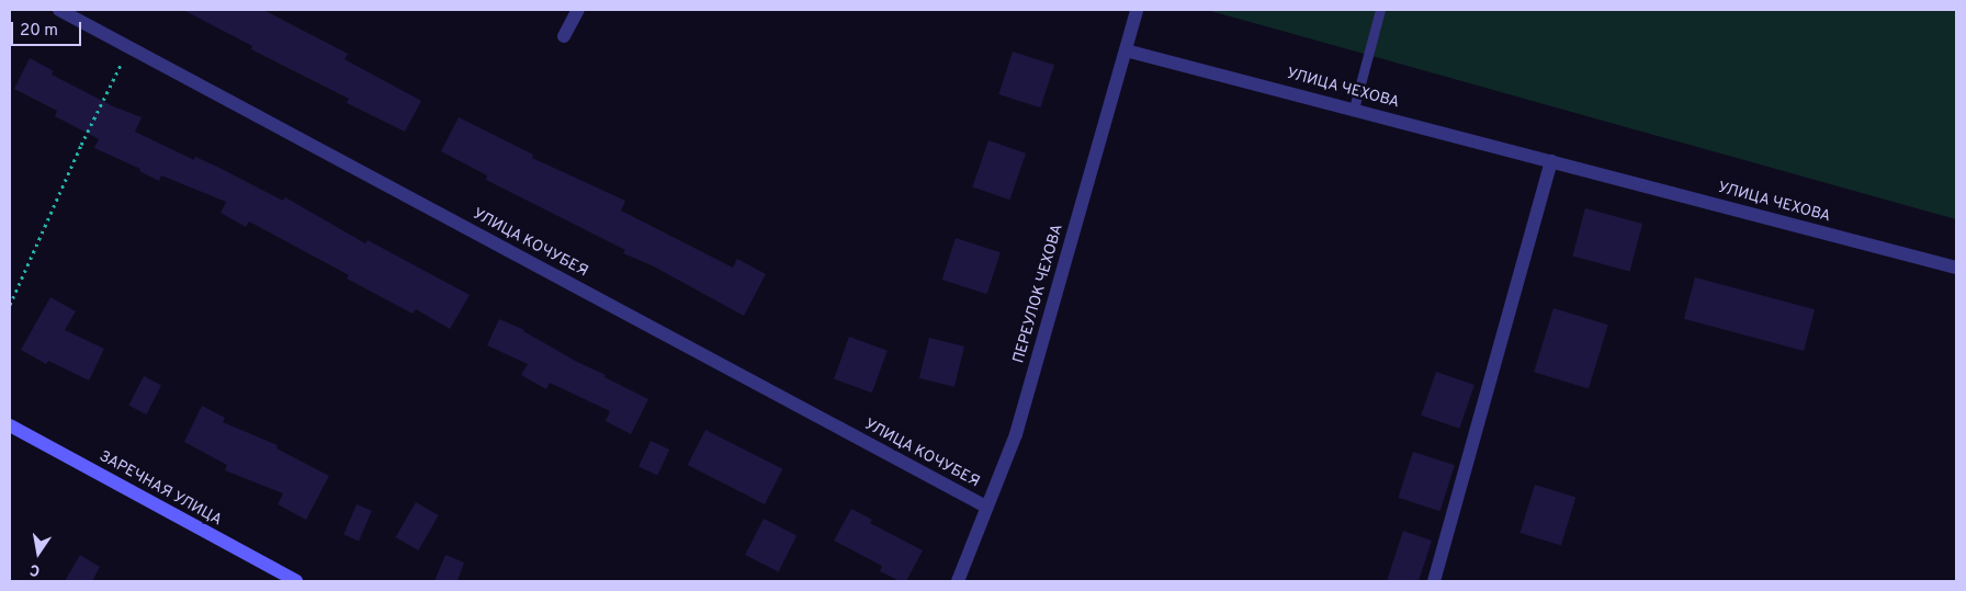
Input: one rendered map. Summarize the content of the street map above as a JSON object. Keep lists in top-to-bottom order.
{
  "streets": {
    "main road": ["ЗАРЕЧНАЯ УЛИЦА"],
    "street": ["УЛИЦА ЧЕХОВА", "УЛИЦА КОЧУБЕЯ", "ПЕРЕУЛОК ЧЕХОВА"]
  },
  "crossings": [
    ["УЛИЦА ЧЕХОВА", "ПЕРЕУЛОК ЧЕХОВА"],
    ["УЛИЦА КОЧУБЕЯ", "ПЕРЕУЛОК ЧЕХОВА"]
  ],
  "scale_bar": "20 m",
  "north": "bottom"
}
